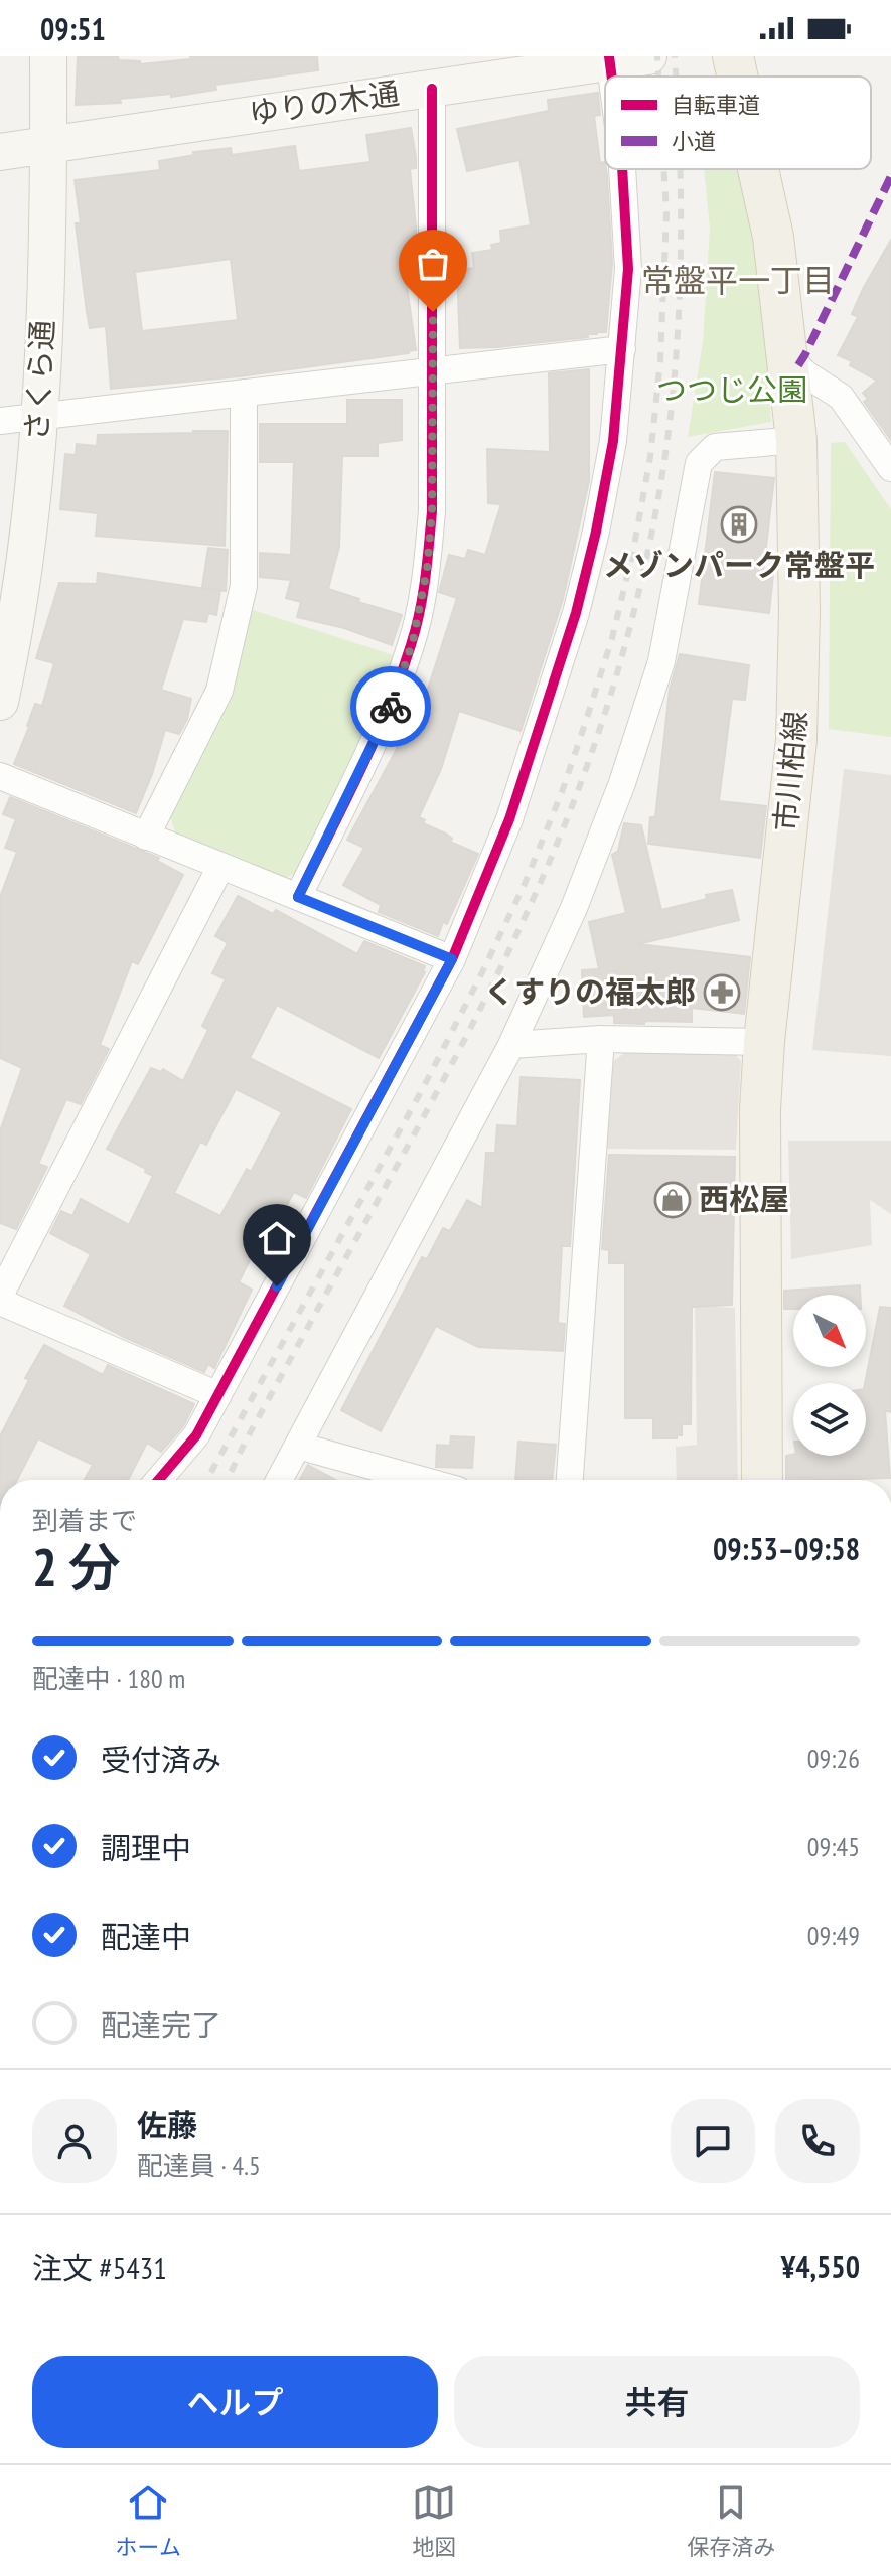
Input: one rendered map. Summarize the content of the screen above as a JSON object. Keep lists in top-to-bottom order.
{
  "streets": {
    "main road": ["市川柏線"],
    "street": ["ゆりの木通", "さくら通"]
  },
  "crossings": [
    ["ゆりの木通", "さくら通"]
  ],
  "districts": ["常盤平一丁目"],
  "parks": ["つつじ公園"],
  "places": {
    "building": ["メゾンパーク常盤平"],
    "pharmacy": ["くすりの福太郎"],
    "shop": ["西松屋"]
  },
  "legend": ["自転車道", "小道"],
  "north": "bottom right",
  "page": {
    "status": "09:51",
    "heading": ["2 分", "到着まで", "09:53–09:58"],
    "panel": [
      "佐藤",
      "配達員 · 4.5",
      "注文 #5431",
      "¥4,550"
    ],
    "bar": "配達中 · 180 m",
    "list": [
      ["受付済み", "09:26"],
      ["調理中", "09:45"],
      ["配達中", "09:49"],
      "配達完了"
    ],
    "buttons": ["ヘルプ", "共有"],
    "tabs": ["ホーム", "地図", "保存済み"]
  }
}
